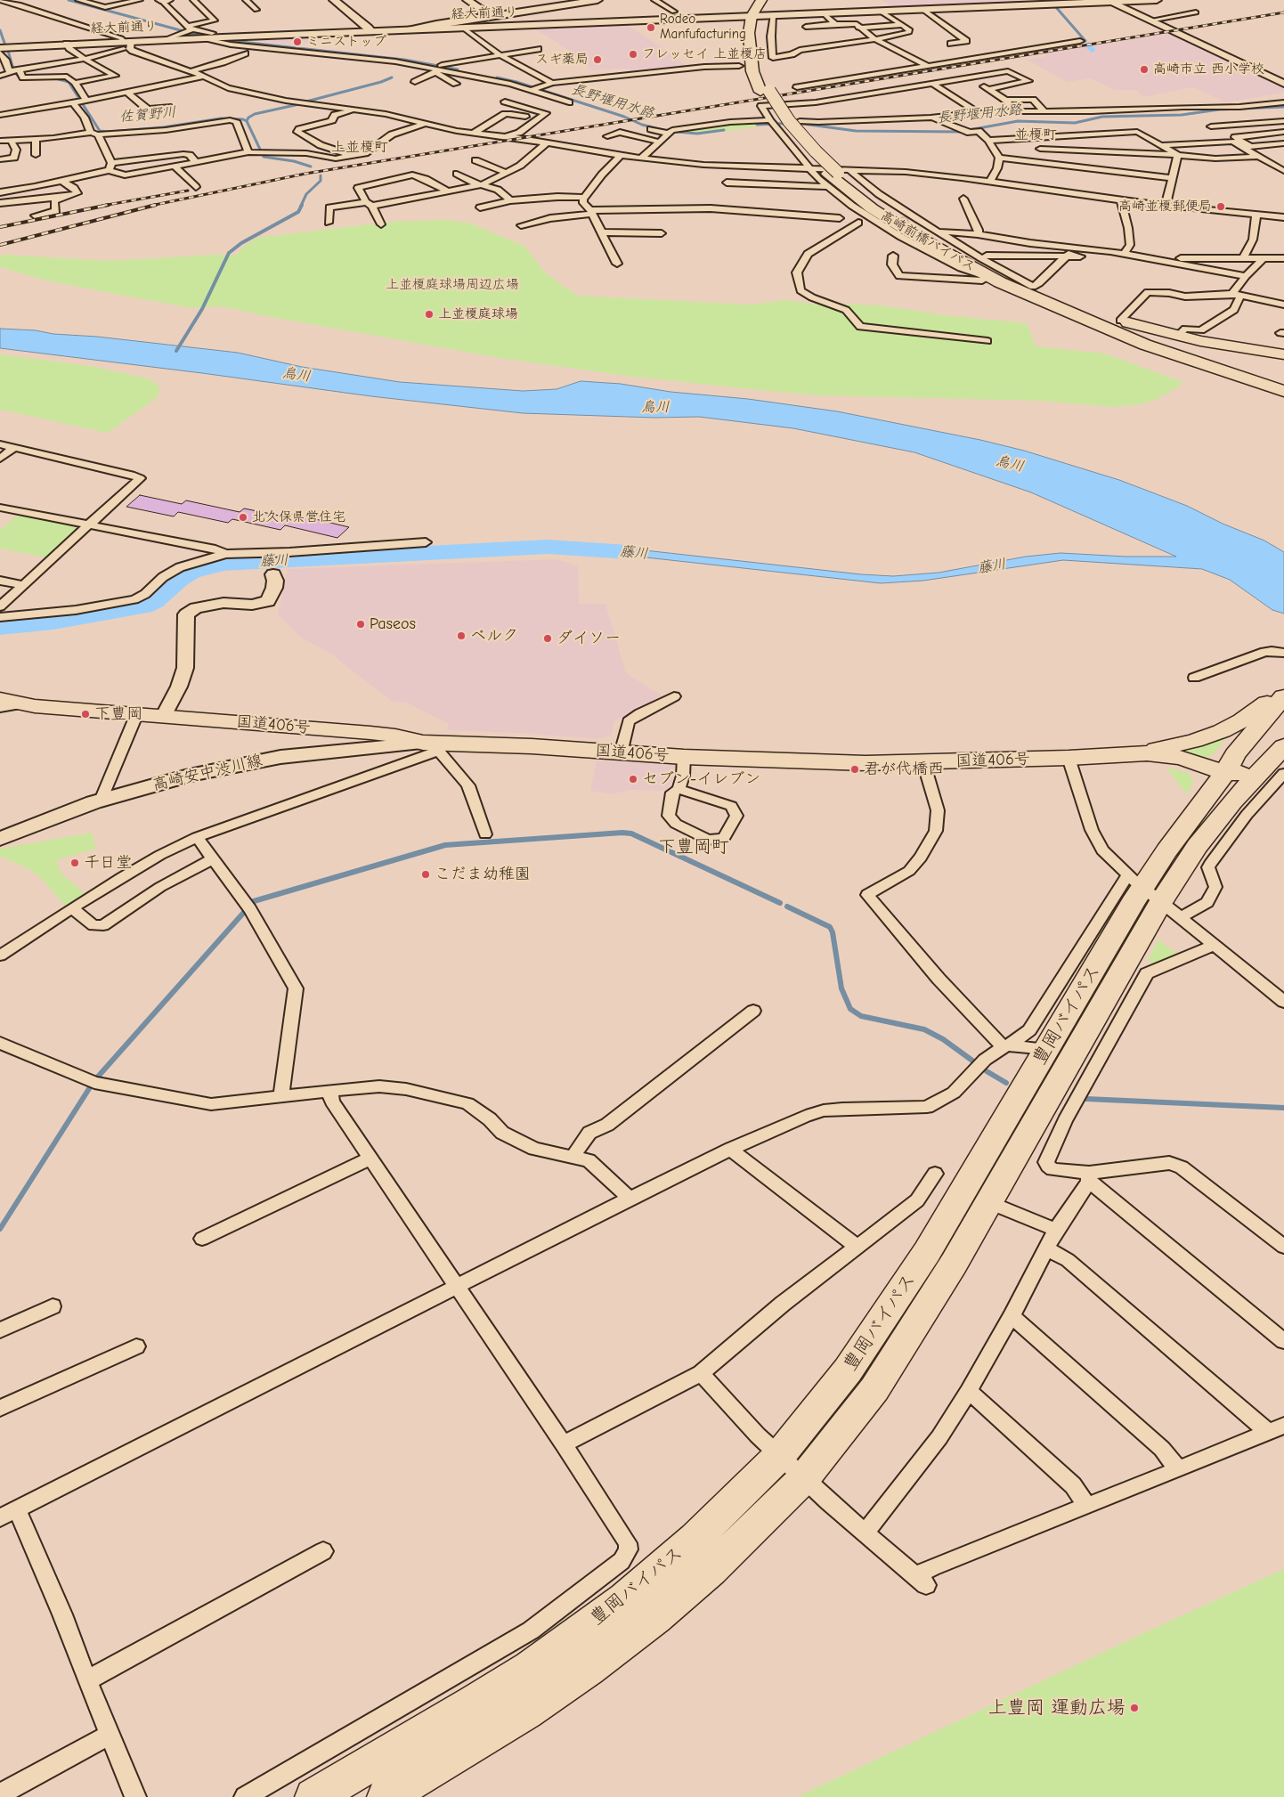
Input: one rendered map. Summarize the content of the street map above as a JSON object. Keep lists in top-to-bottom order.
{
  "streets": {
    "highway": ["高崎前橋バイパス", "国道406号", "豊岡バイパス"],
    "main road": ["経大前通り", "高崎安中渋川線"]
  },
  "crossings": [
    ["経大前通り", "高崎前橋バイパス"],
    ["国道406号", "高崎安中渋川線"],
    ["国道406号", "豊岡バイパス"]
  ],
  "districts": ["並榎町", "上並榎町", "下豊岡町"],
  "water": [
    "長野堰用水路",
    "佐賀野川",
    "烏川",
    "藤川"
  ],
  "parks": ["上並榎庭球場周辺広場"],
  "places": [
    "Rodeo Manfufacturing",
    "ミニストップ",
    "フレッセイ 上並榎店",
    "スギ薬局",
    "高崎市立 西小学校",
    "高崎並榎郵便局",
    "上並榎庭球場",
    "北久保県営住宅",
    "Paseos",
    "ベルク",
    "ダイソー",
    "下豊岡",
    "君が代橋西",
    "セブン-イレブン",
    "千日堂",
    "こだま幼稚園",
    "上豊岡 運動広場"
  ]
}
